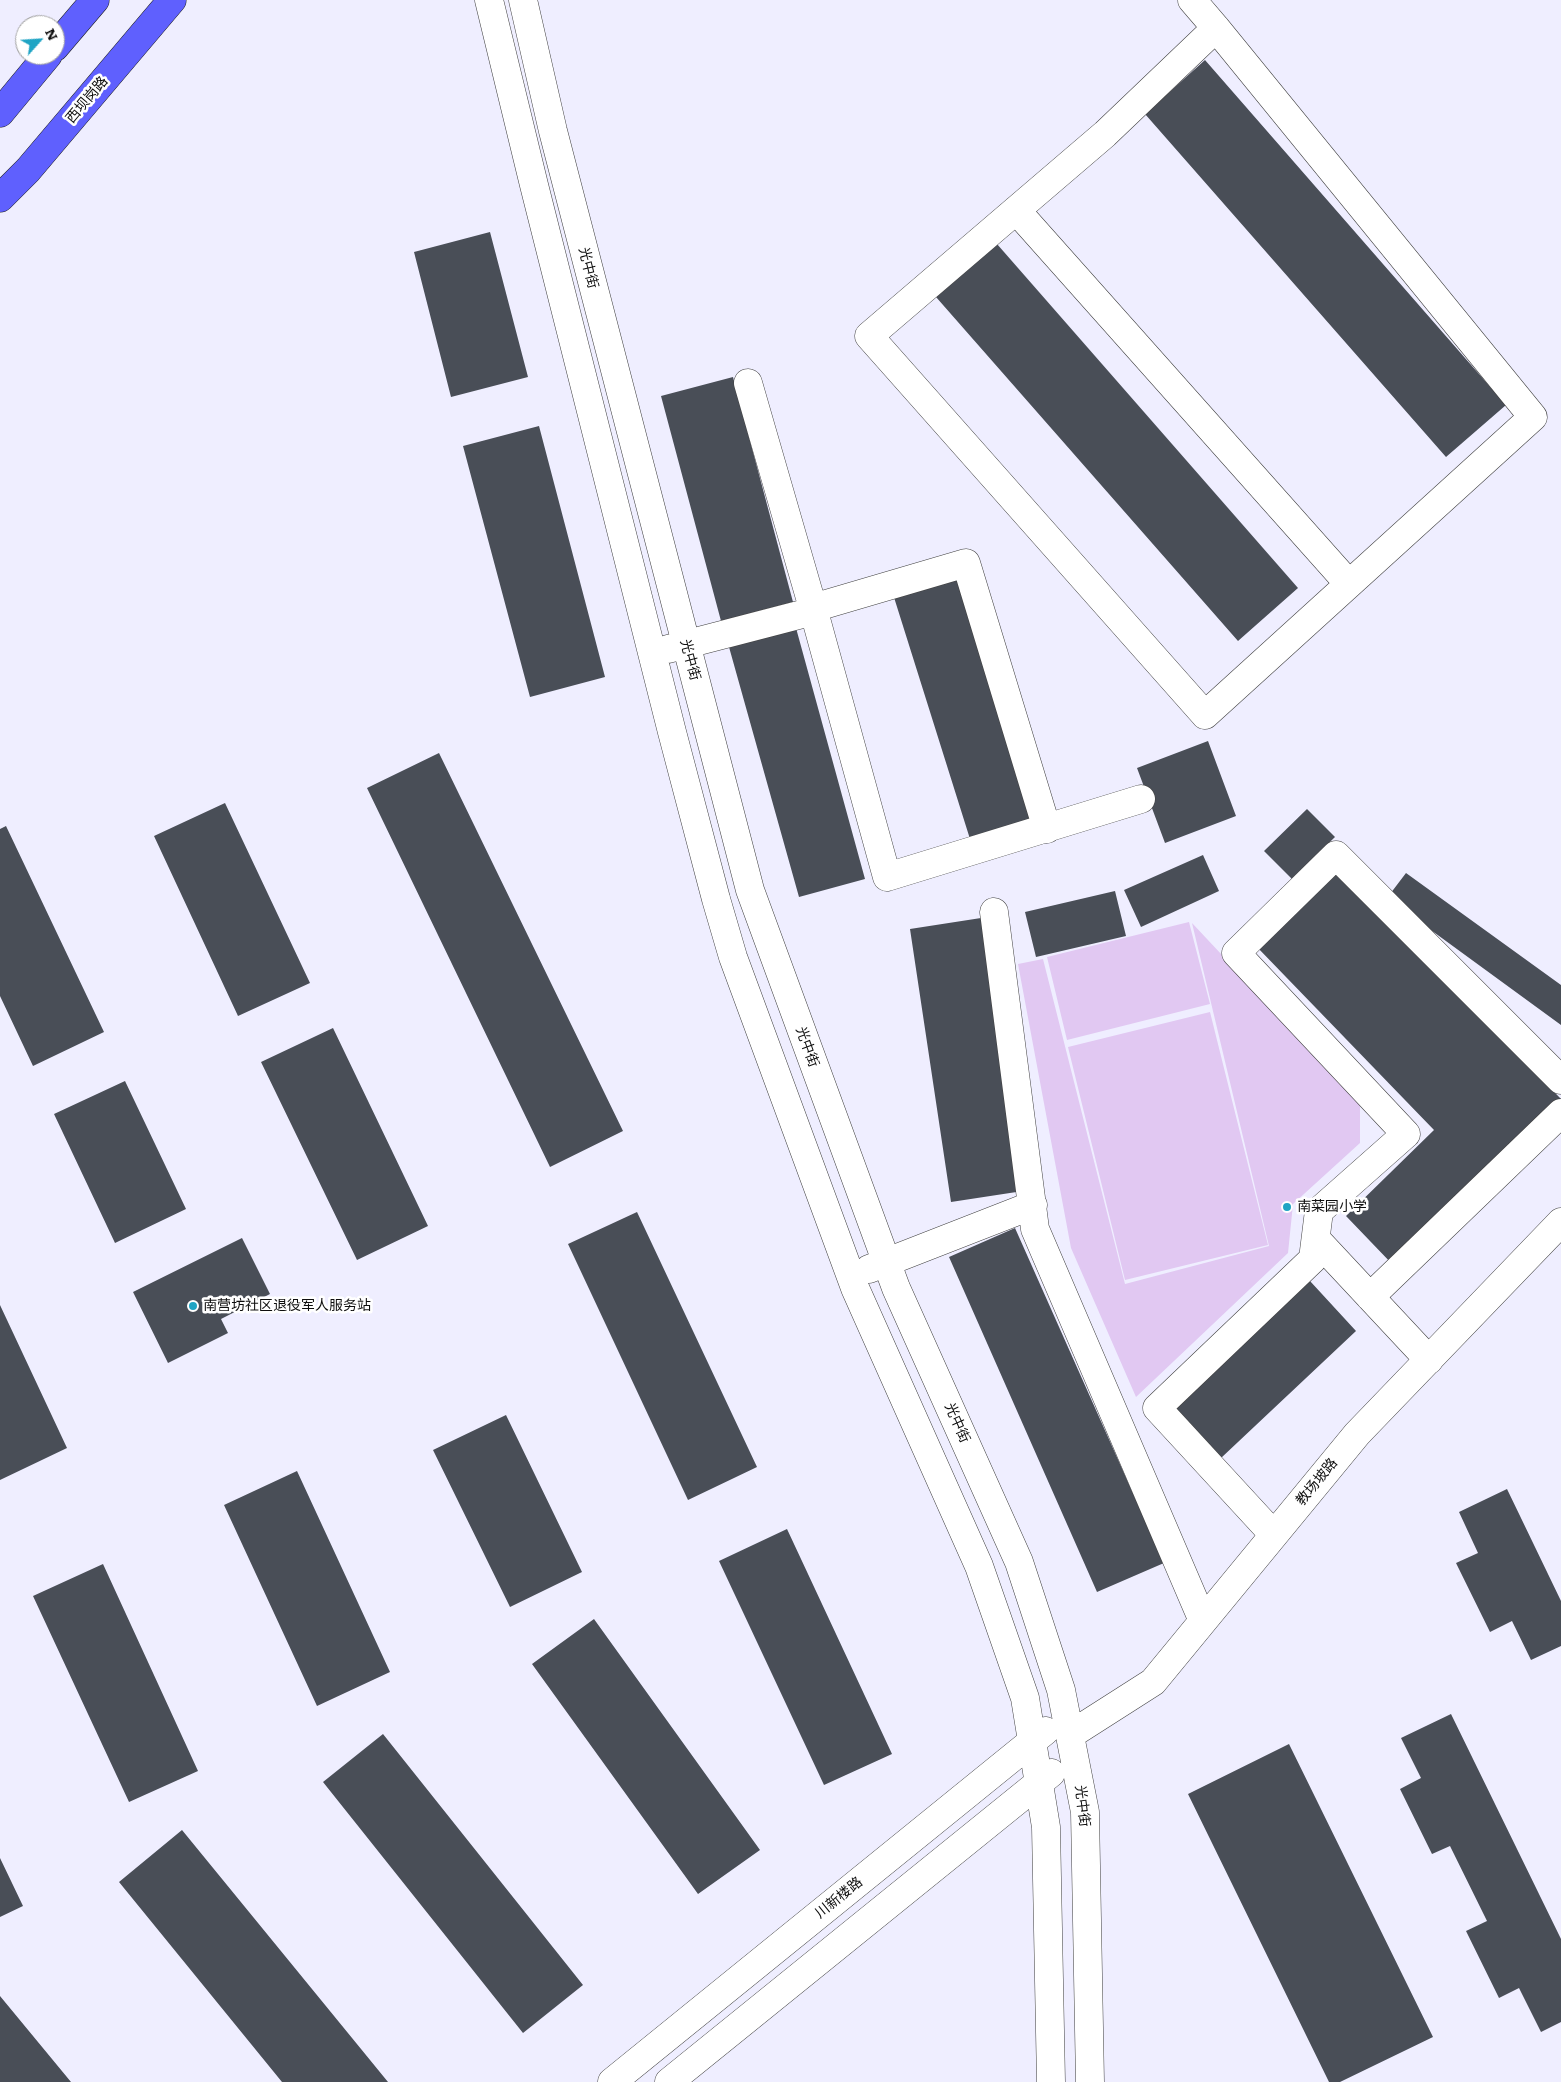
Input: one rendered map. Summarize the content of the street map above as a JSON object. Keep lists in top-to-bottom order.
{
  "streets": {
    "main road": ["西坝岗路"],
    "street": ["光中街", "教场坡路", "川新楼路"]
  },
  "crossings": [
    ["光中街", "教场坡路"],
    ["光中街", "川新楼路"],
    ["教场坡路", "川新楼路"]
  ],
  "places": ["南菜园小学", "南营坊社区退役军人服务站"],
  "north": "top right"
}
